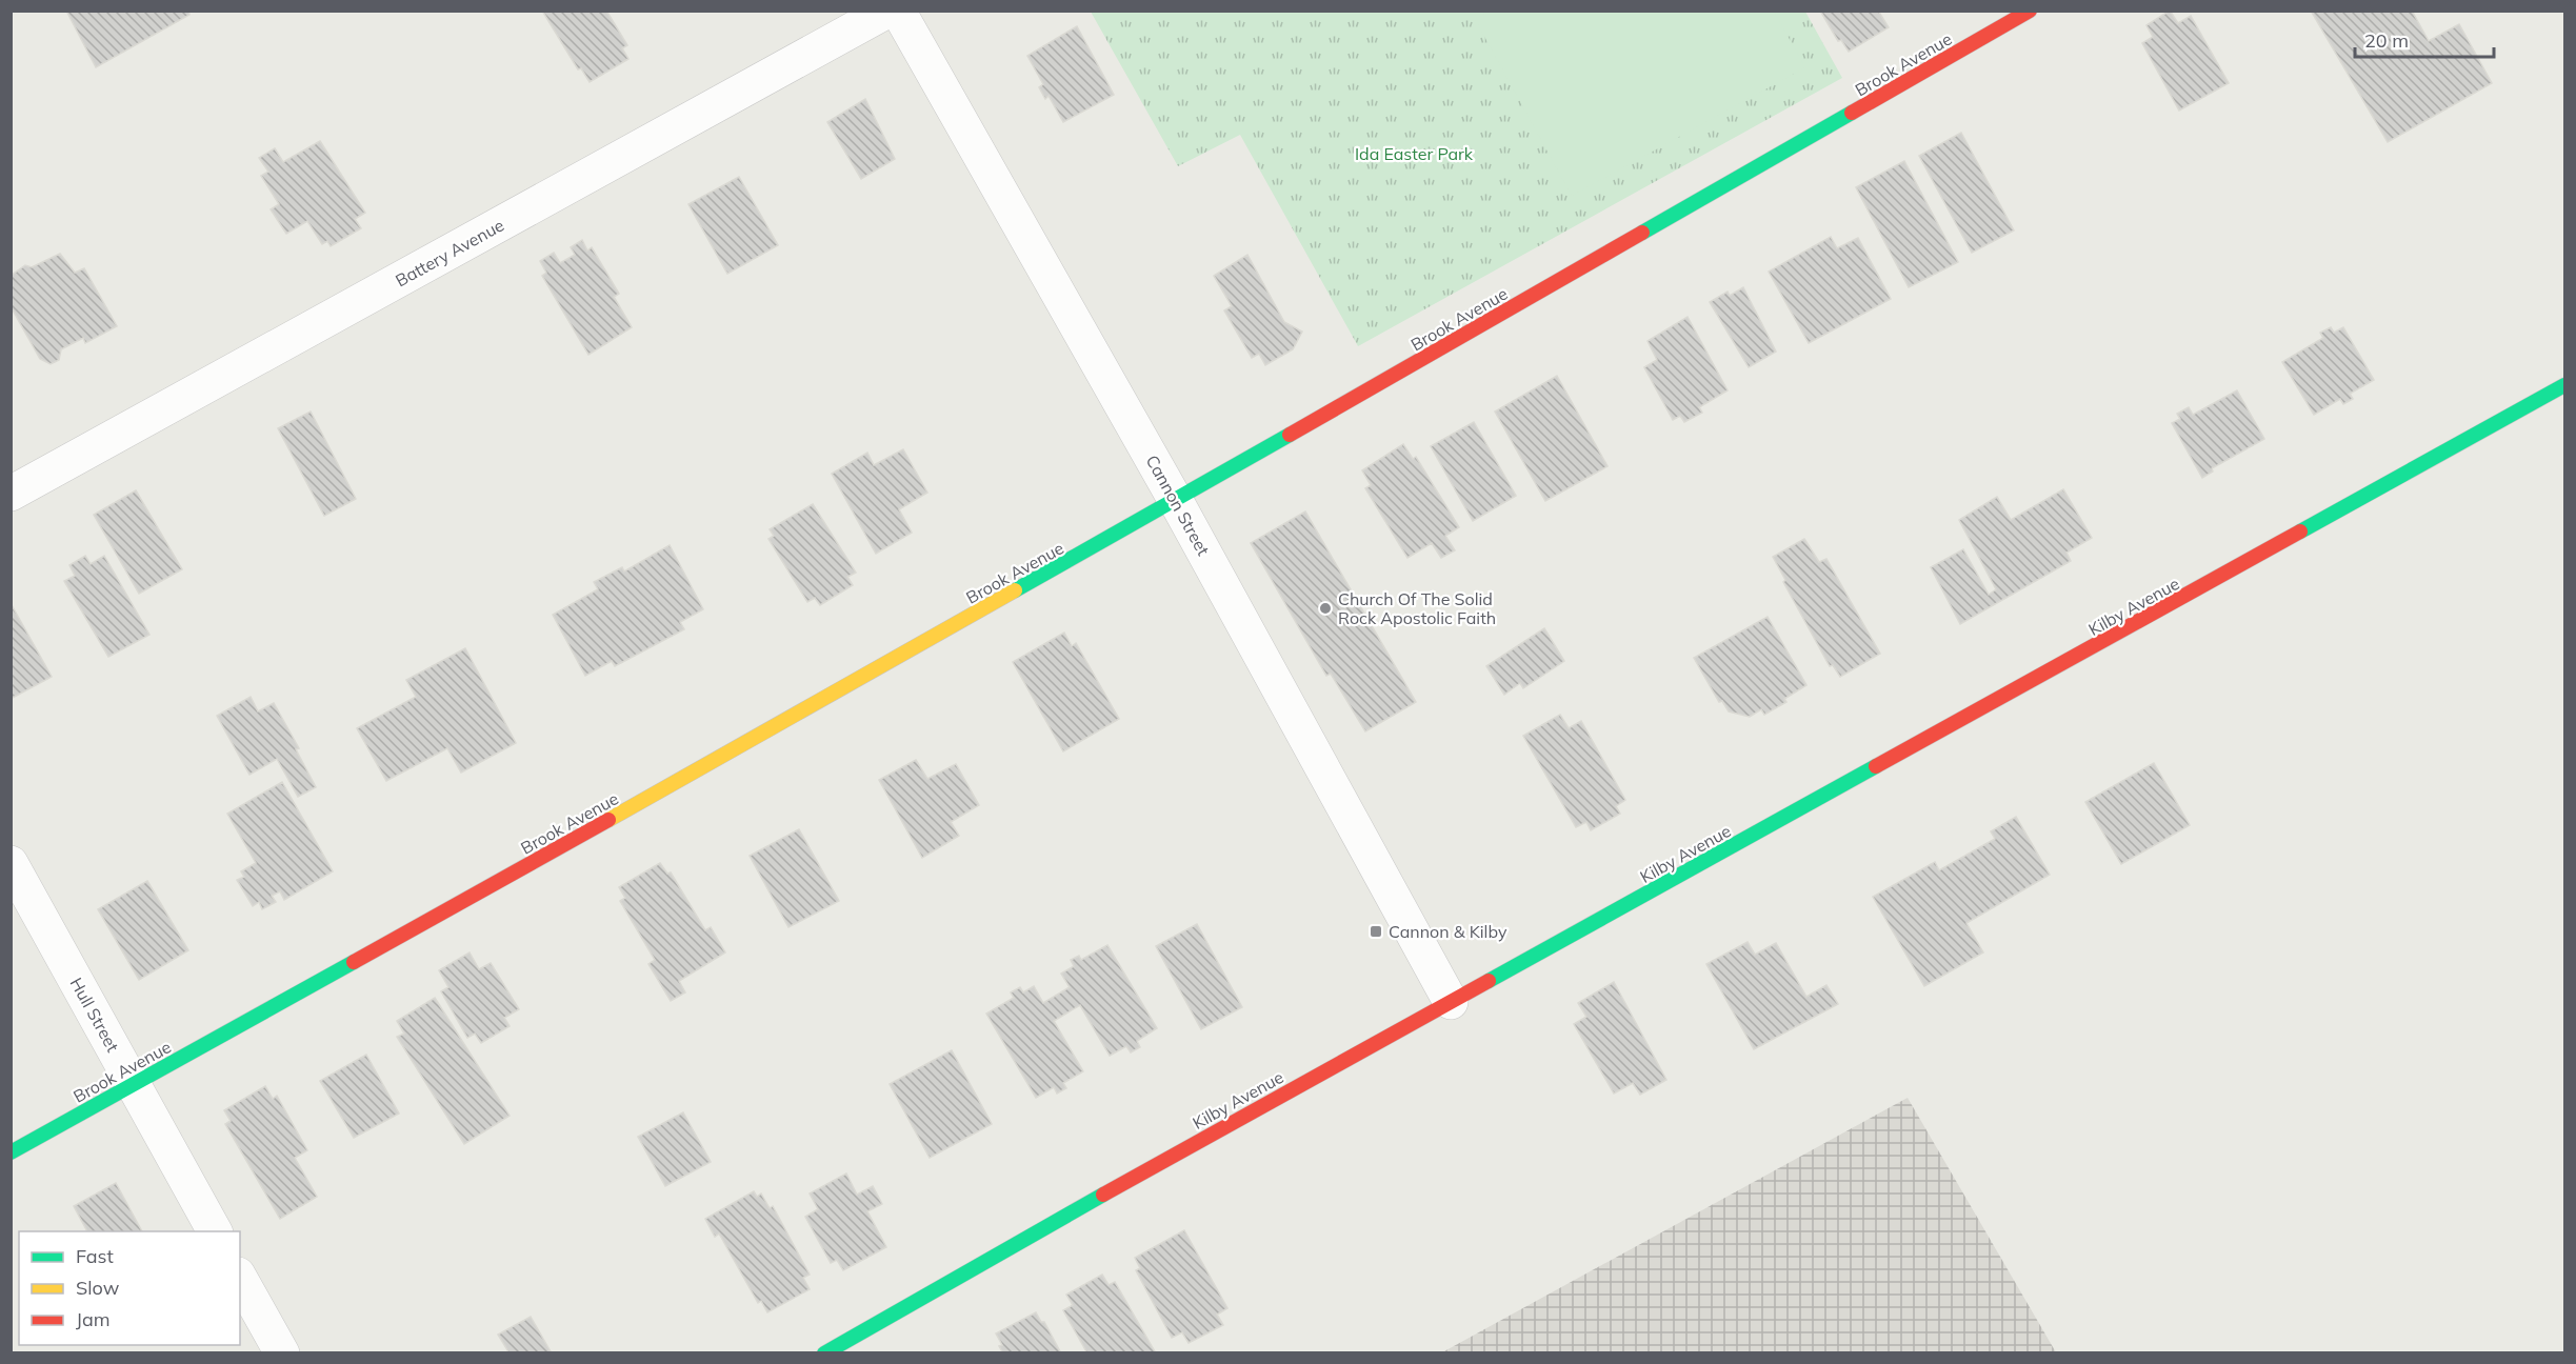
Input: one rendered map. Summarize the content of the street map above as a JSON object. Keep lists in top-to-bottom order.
{
  "streets": {
    "street": [
      "Brook Avenue",
      "Battery Avenue",
      "Cannon Street",
      "Kilby Avenue",
      "Hull Street"
    ]
  },
  "crossings": [
    ["Brook Avenue", "Cannon Street"],
    ["Brook Avenue", "Hull Street"],
    ["Cannon Street", "Kilby Avenue"]
  ],
  "parks": ["Ida Easter Park"],
  "places": {
    "other": ["Church Of The Solid Rock Apostolic Faith"],
    "transit": ["Cannon & Kilby"]
  },
  "legend": ["Fast", "Slow", "Jam"],
  "scale_bar": "20 m"
}
